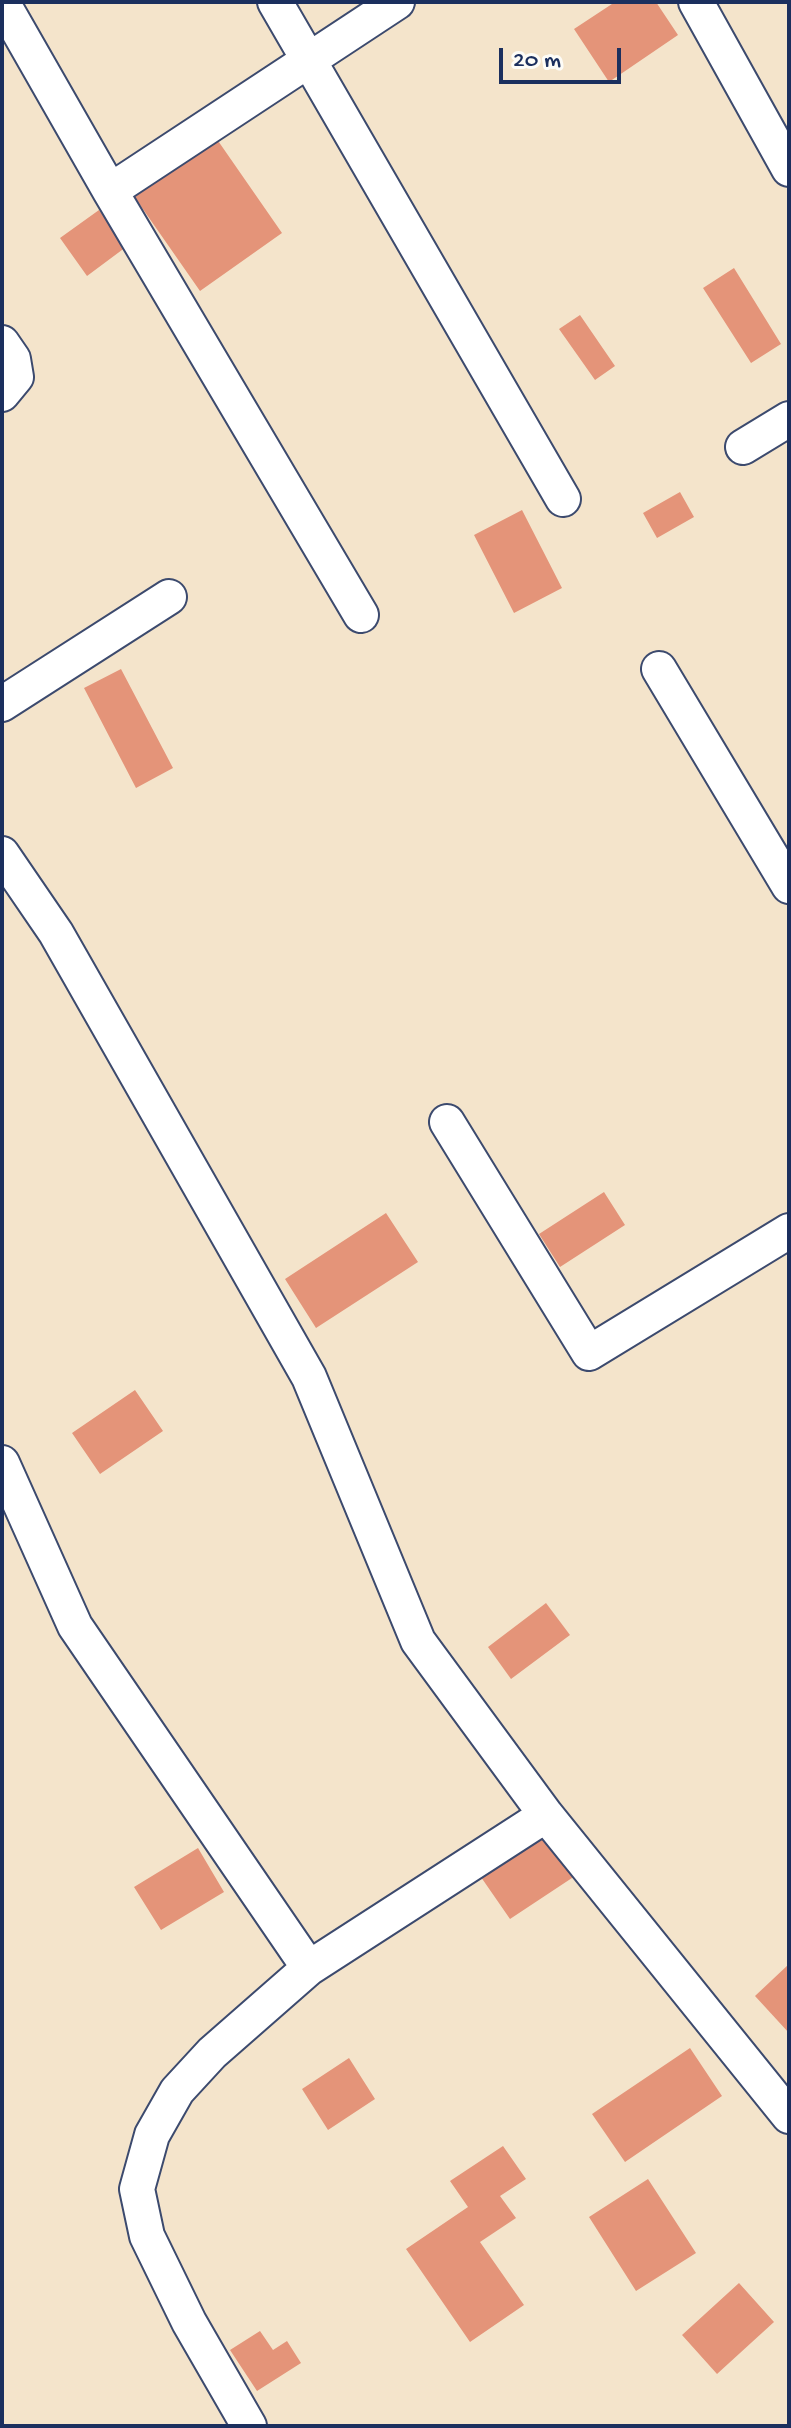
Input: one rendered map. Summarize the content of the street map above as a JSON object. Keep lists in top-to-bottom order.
{
  "scale_bar": "20 m"
}
